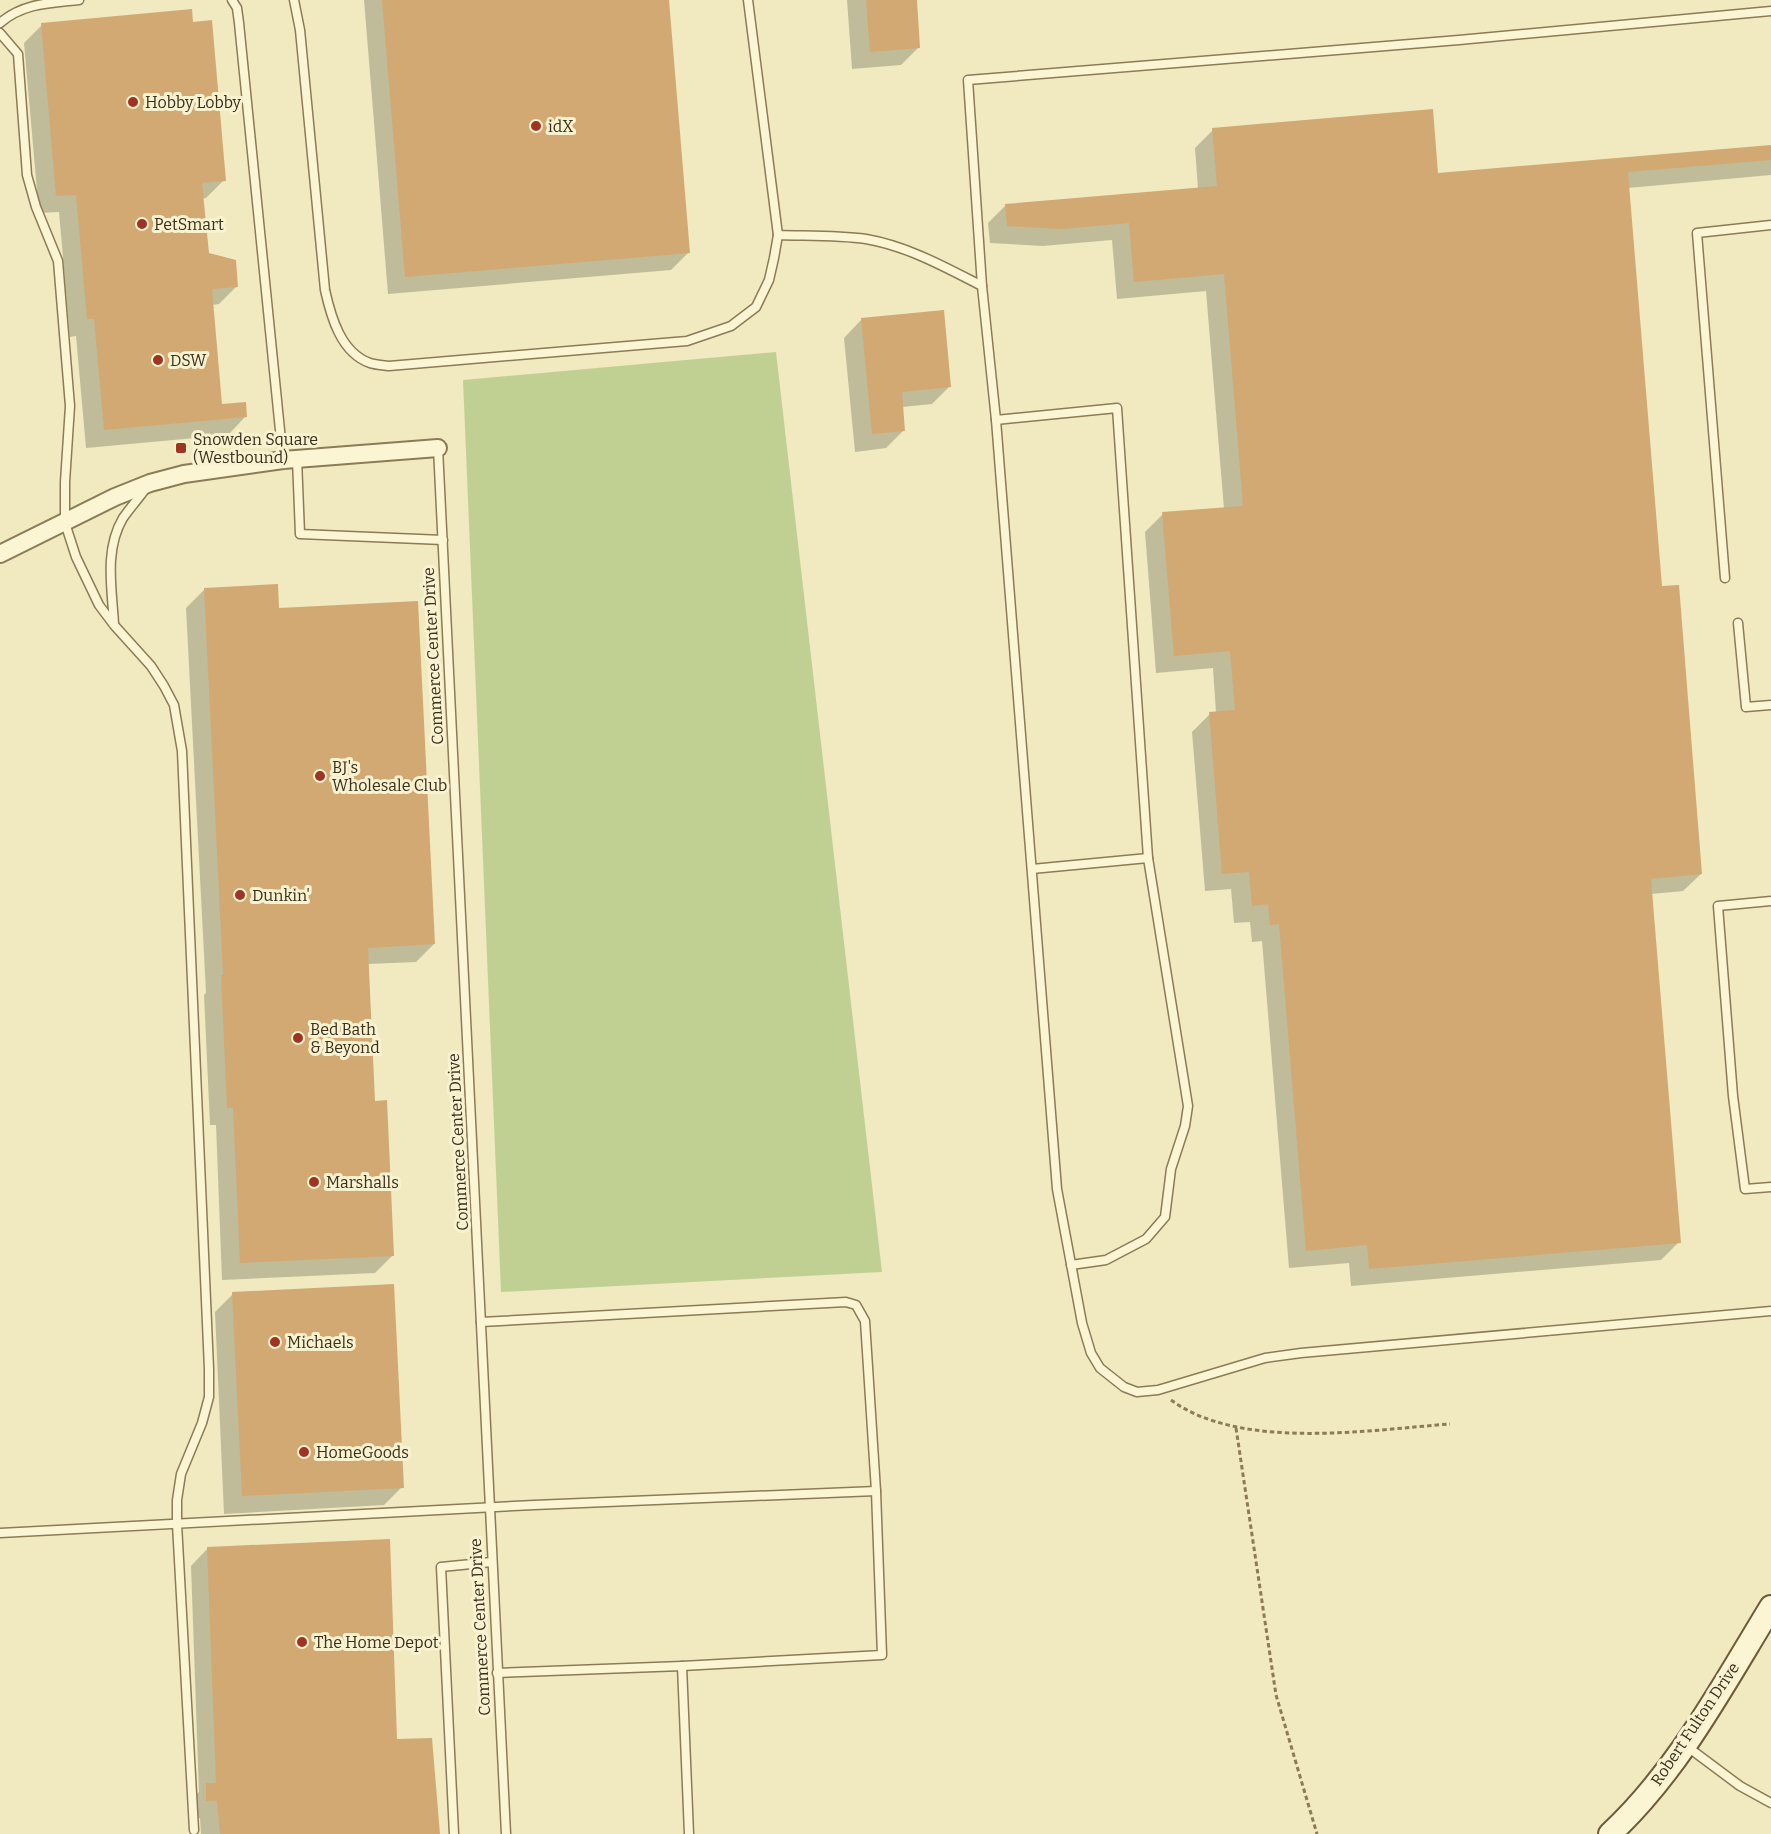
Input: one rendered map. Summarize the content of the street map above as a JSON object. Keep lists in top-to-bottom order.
{
  "streets": {
    "street": ["Robert Fulton Drive"],
    "lane": ["Commerce Center Drive"]
  },
  "places": {
    "other": [
      "Hobby Lobby",
      "idX",
      "PetSmart",
      "DSW",
      "BJ's Wholesale Club",
      "Dunkin'",
      "Bed Bath & Beyond",
      "Marshalls",
      "Michaels",
      "HomeGoods",
      "The Home Depot"
    ],
    "transit": ["Snowden Square (Westbound)"]
  }
}
